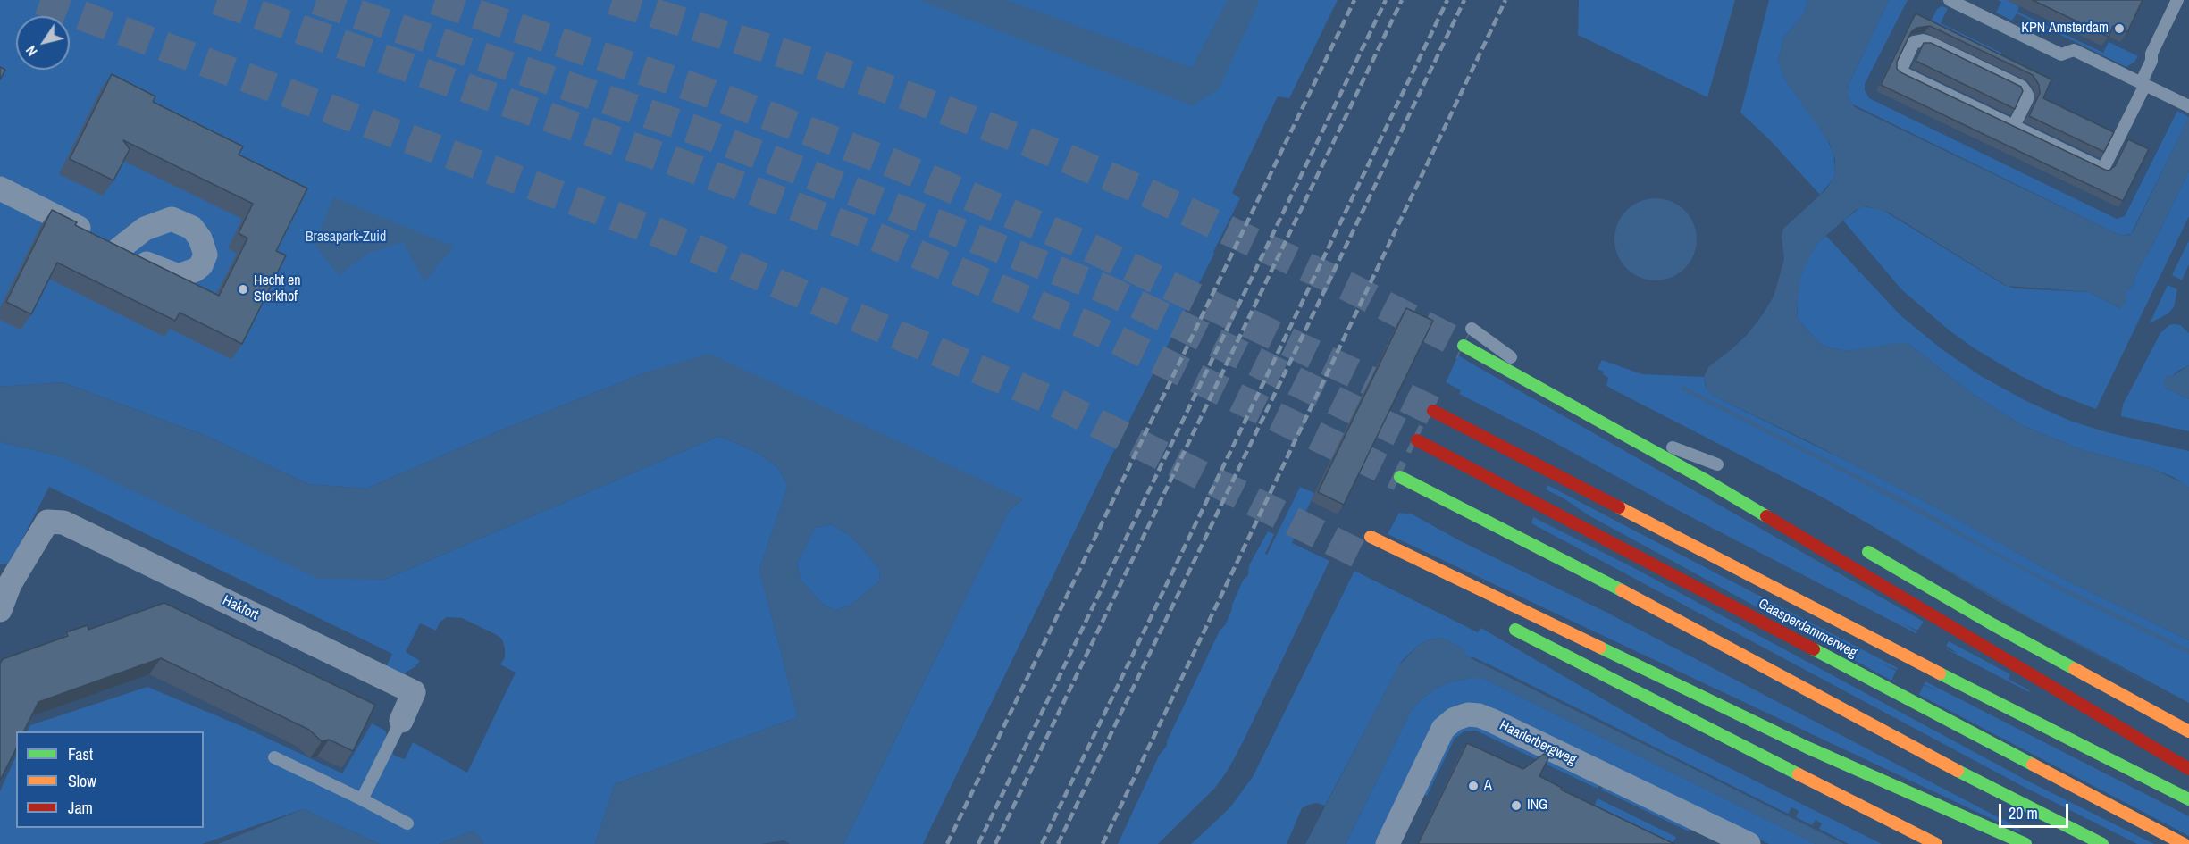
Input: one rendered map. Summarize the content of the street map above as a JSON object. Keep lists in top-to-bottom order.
{
  "streets": {
    "highway": ["Gaasperdammerweg"],
    "street": ["Hakfort", "Haarlerbergweg"]
  },
  "parks": ["Brasapark-Zuid"],
  "places": [
    "KPN Amsterdam",
    "Hecht en Sterkhof",
    "A",
    "ING"
  ],
  "legend": ["Fast", "Slow", "Jam"],
  "scale_bar": "20 m",
  "north": "bottom left"
}
